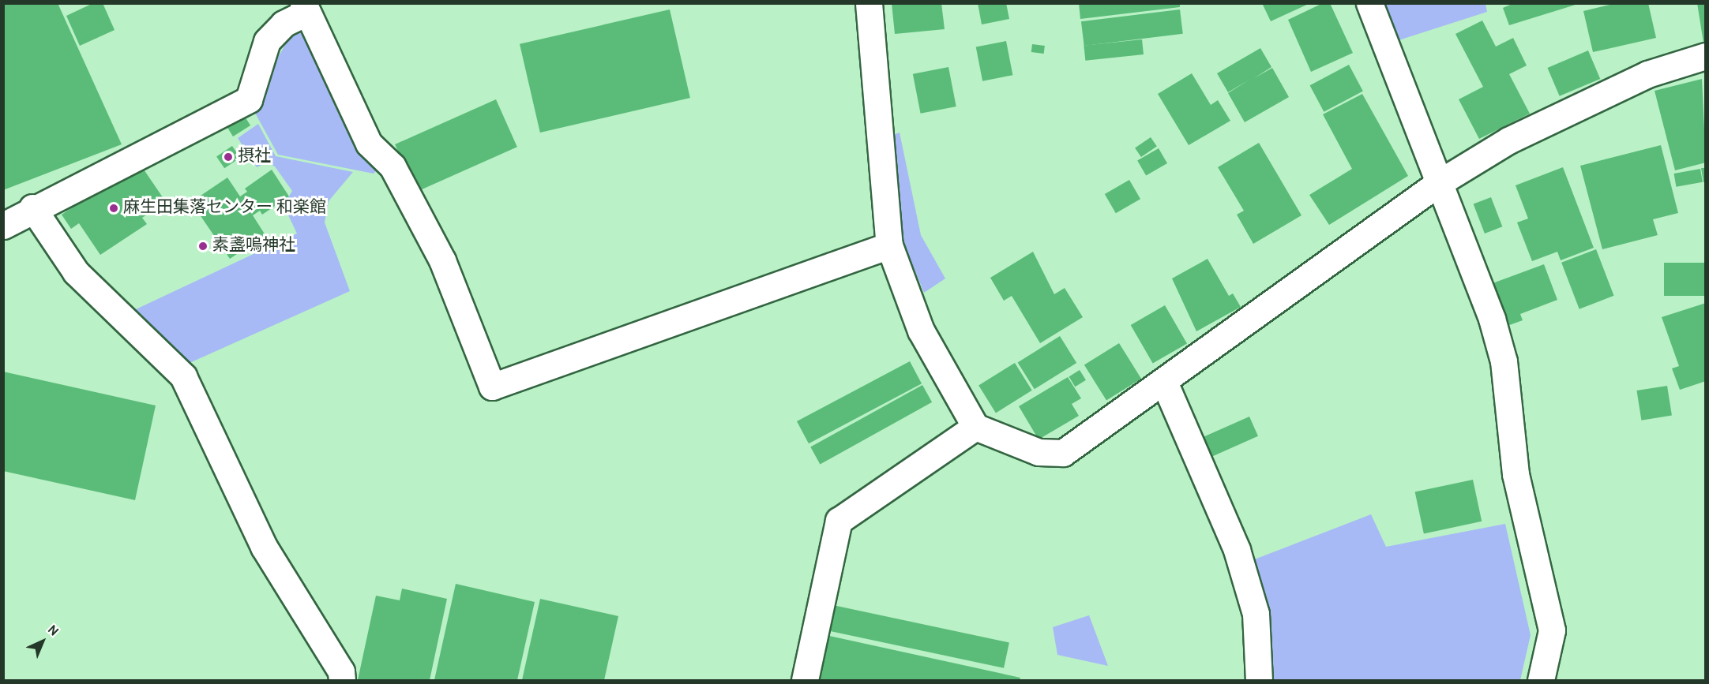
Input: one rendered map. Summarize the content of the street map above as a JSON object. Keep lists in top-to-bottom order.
{
  "places": ["摂社", "麻生田集落センター 和楽館", "素盞嗚神社"],
  "north": "top right"
}
